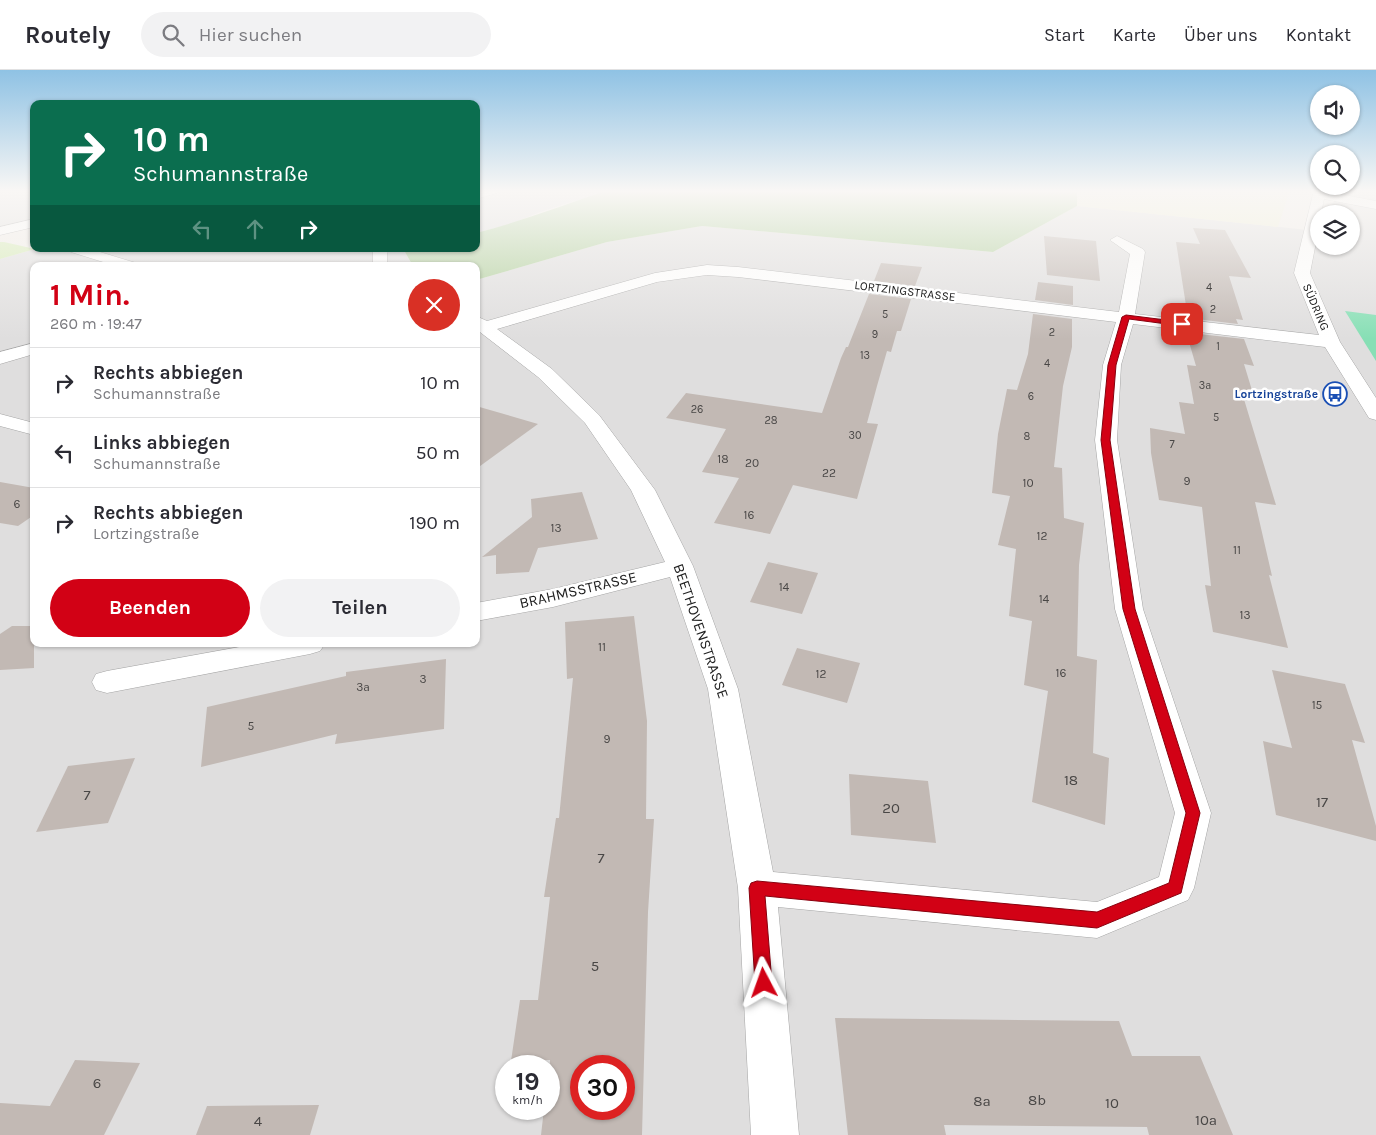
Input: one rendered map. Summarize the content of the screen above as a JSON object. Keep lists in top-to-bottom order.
{
  "streets": {
    "street": [
      "LORTZINGSTRASSE",
      "SÜDRING",
      "BRAHMSSTRASSE",
      "BEETHOVENSTRASSE"
    ]
  },
  "crossings": [
    ["LORTZINGSTRASSE", "SÜDRING"],
    ["LORTZINGSTRASSE", "BEETHOVENSTRASSE"],
    ["BRAHMSSTRASSE", "BEETHOVENSTRASSE"]
  ],
  "places": {
    "bus stop": ["Lortzingstraße"]
  },
  "house_numbers": [
    "4",
    "2",
    "5",
    "2",
    "9",
    "1",
    "13",
    "4",
    "3a",
    "6",
    "26",
    "5",
    "28",
    "30",
    "8",
    "7",
    "18",
    "20",
    "22",
    "9",
    "10",
    "6",
    "16",
    "13",
    "12",
    "11",
    "14",
    "14",
    "13",
    "11",
    "16",
    "12",
    "3",
    "3a",
    "15",
    "5",
    "9",
    "18",
    "7",
    "17",
    "20",
    "7",
    "5",
    "6",
    "8b",
    "8a",
    "10",
    "10a",
    "4"
  ],
  "page": {
    "header": "Routely",
    "search": "Hier suchen",
    "nav": [
      "Start",
      "Karte",
      "Über uns",
      "Kontakt"
    ],
    "turn": ["10 m", "Schumannstraße"],
    "heading": ["1 Min.", "260 m · 19:47"],
    "list": [
      {
        "name": "Rechts abbiegen",
        "note": "Schumannstraße",
        "value": "10 m"
      },
      {
        "name": "Links abbiegen",
        "note": "Schumannstraße",
        "value": "50 m"
      },
      {
        "name": "Rechts abbiegen",
        "note": "Lortzingstraße",
        "value": "190 m"
      }
    ],
    "buttons": ["Beenden", "Teilen"],
    "speed": "19 km/h",
    "limit": "30"
  }
}
